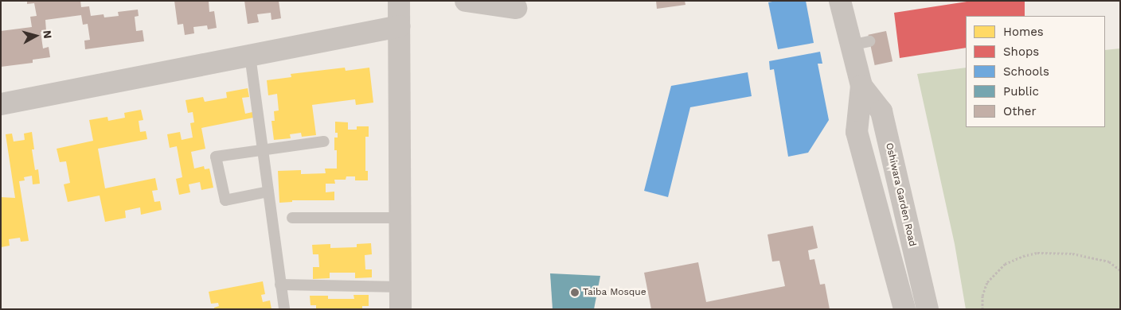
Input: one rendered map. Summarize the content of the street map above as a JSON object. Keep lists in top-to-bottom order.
{
  "streets": {
    "street": ["Oshiwara Garden Road"]
  },
  "places": ["Taiba Mosque"],
  "legend": [
    "Homes",
    "Shops",
    "Schools",
    "Public",
    "Other"
  ],
  "north": "right"
}
